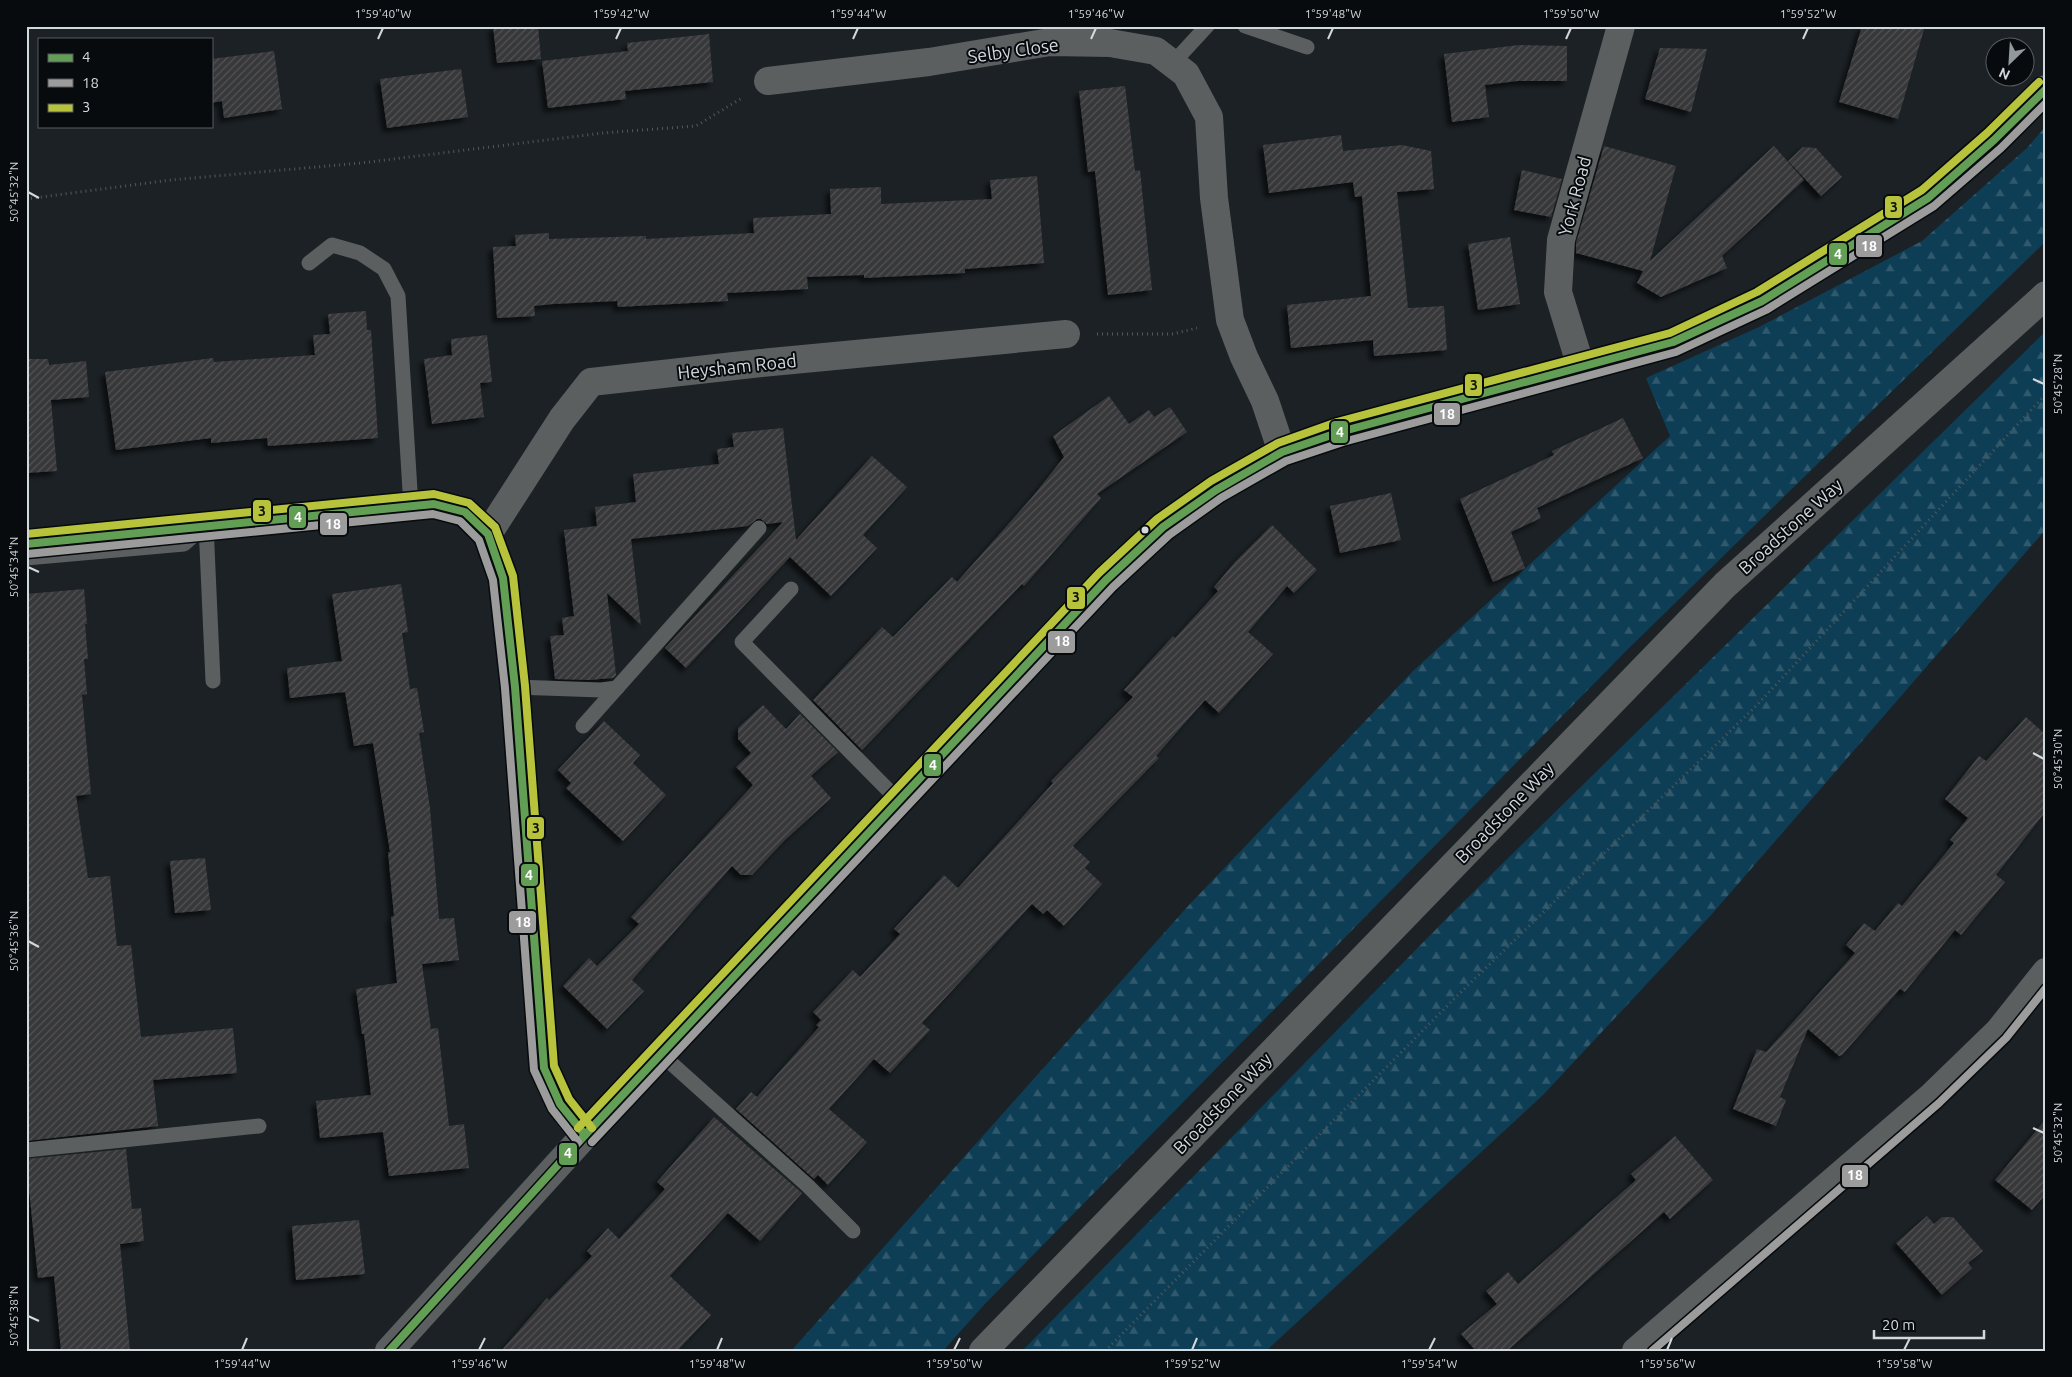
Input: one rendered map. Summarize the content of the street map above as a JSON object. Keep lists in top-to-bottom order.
{
  "streets": {
    "street": [
      "Selby Close",
      "York Road",
      "Heysham Road",
      "Broadstone Way"
    ]
  },
  "lines": ["transit line 3", "transit line 4", "transit line 18"],
  "legend": ["4", "18", "3"],
  "scale_bar": "20 m",
  "north": "bottom left",
  "coordinates": [
    "1°59'40\"W",
    "1°59'42\"W",
    "1°59'44\"W",
    "1°59'46\"W",
    "1°59'48\"W",
    "1°59'50\"W",
    "1°59'52\"W",
    "50°45'32\"N",
    "50°45'28\"N",
    "50°45'34\"N",
    "50°45'30\"N",
    "50°45'36\"N",
    "50°45'38\"N",
    "1°59'54\"W",
    "1°59'56\"W",
    "1°59'58\"W"
  ]
}
